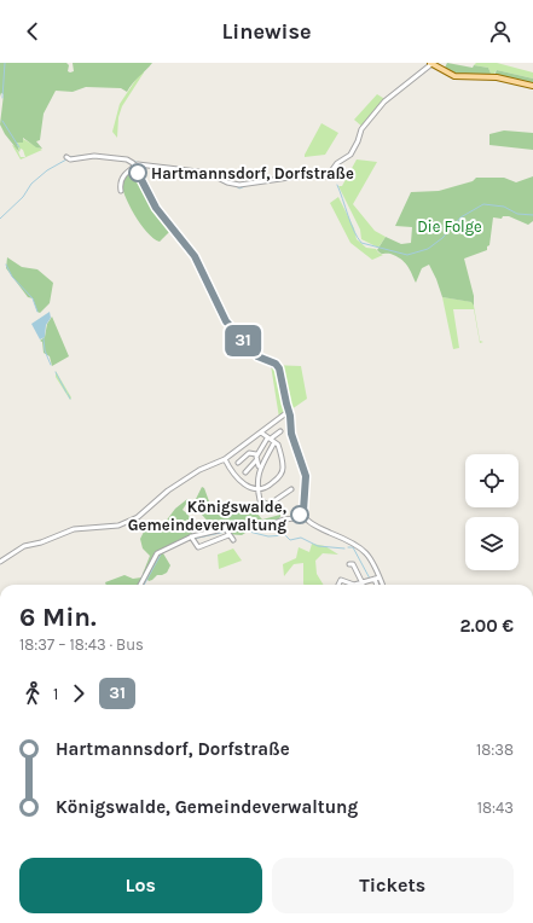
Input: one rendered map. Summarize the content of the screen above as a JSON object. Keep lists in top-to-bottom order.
{
  "parks": ["Die Folge"],
  "places": ["Hartmannsdorf, Dorfstraße", "Königswalde, Gemeindeverwaltung"],
  "lines": ["bus line 31"],
  "page": {
    "header": "Linewise",
    "on_map": "31",
    "heading": ["6 Min.", "18:37 – 18:43 · Bus", "2.00 €"],
    "legs": ["1", "31"],
    "list": [
      {
        "name": "Hartmannsdorf, Dorfstraße",
        "value": "18:38"
      },
      {
        "name": "Königswalde, Gemeindeverwaltung",
        "value": "18:43"
      }
    ],
    "buttons": ["Los", "Tickets"]
  }
}
